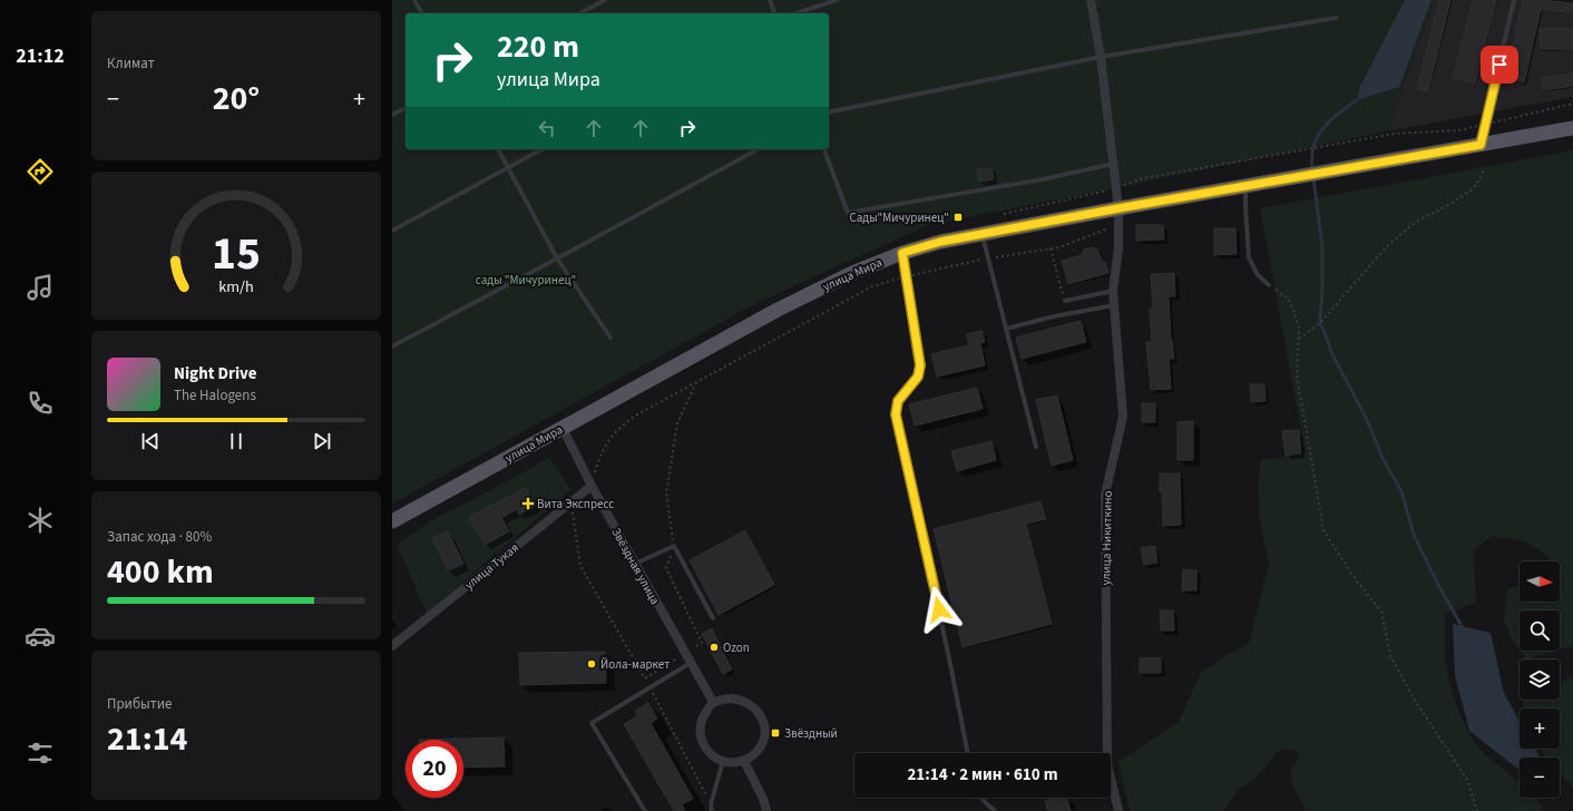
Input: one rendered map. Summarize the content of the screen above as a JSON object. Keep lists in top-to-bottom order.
{
  "streets": {
    "main road": ["улица Мира"],
    "street": ["улица Никиткино", "улица Тукая", "Звёздная улица"]
  },
  "crossings": [
    ["улица Мира", "улица Никиткино"],
    ["улица Мира", "Звёздная улица"],
    ["улица Тукая", "Звёздная улица"]
  ],
  "parks": ["сады \"Мичуринец\""],
  "places": {
    "transit": ["Сады\"Мичуринец\"", "Звёздный"],
    "health": ["Вита Экспресс"],
    "other": ["Ozon", "Йола-маркет"]
  },
  "north": "right",
  "page": {
    "tabs": "21:12",
    "tile": [
      "Климат",
      ["Запас хода · 80%", "400 km"],
      ["Прибытие", "21:14"]
    ],
    "turn": ["220 m", "улица Мира"],
    "heat": ["−", "20°", "+"],
    "song": ["Night Drive", "The Halogens"],
    "map_buttons": ["+", "−"],
    "limit": "20",
    "trip": "21:14 · 2 мин · 610 m",
    "gauge": ["15", "km/h"]
  }
}
